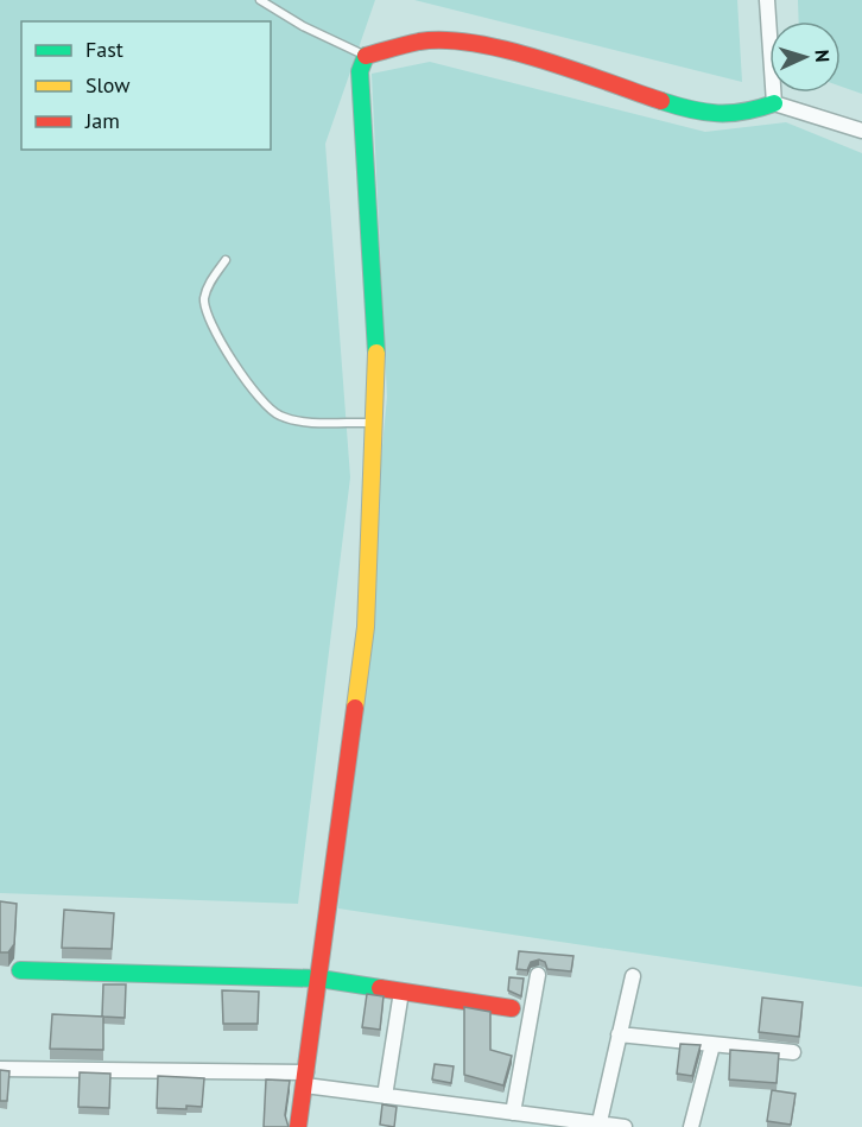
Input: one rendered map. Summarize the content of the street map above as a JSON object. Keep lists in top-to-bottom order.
{
  "legend": ["Fast", "Slow", "Jam"],
  "north": "right"
}
